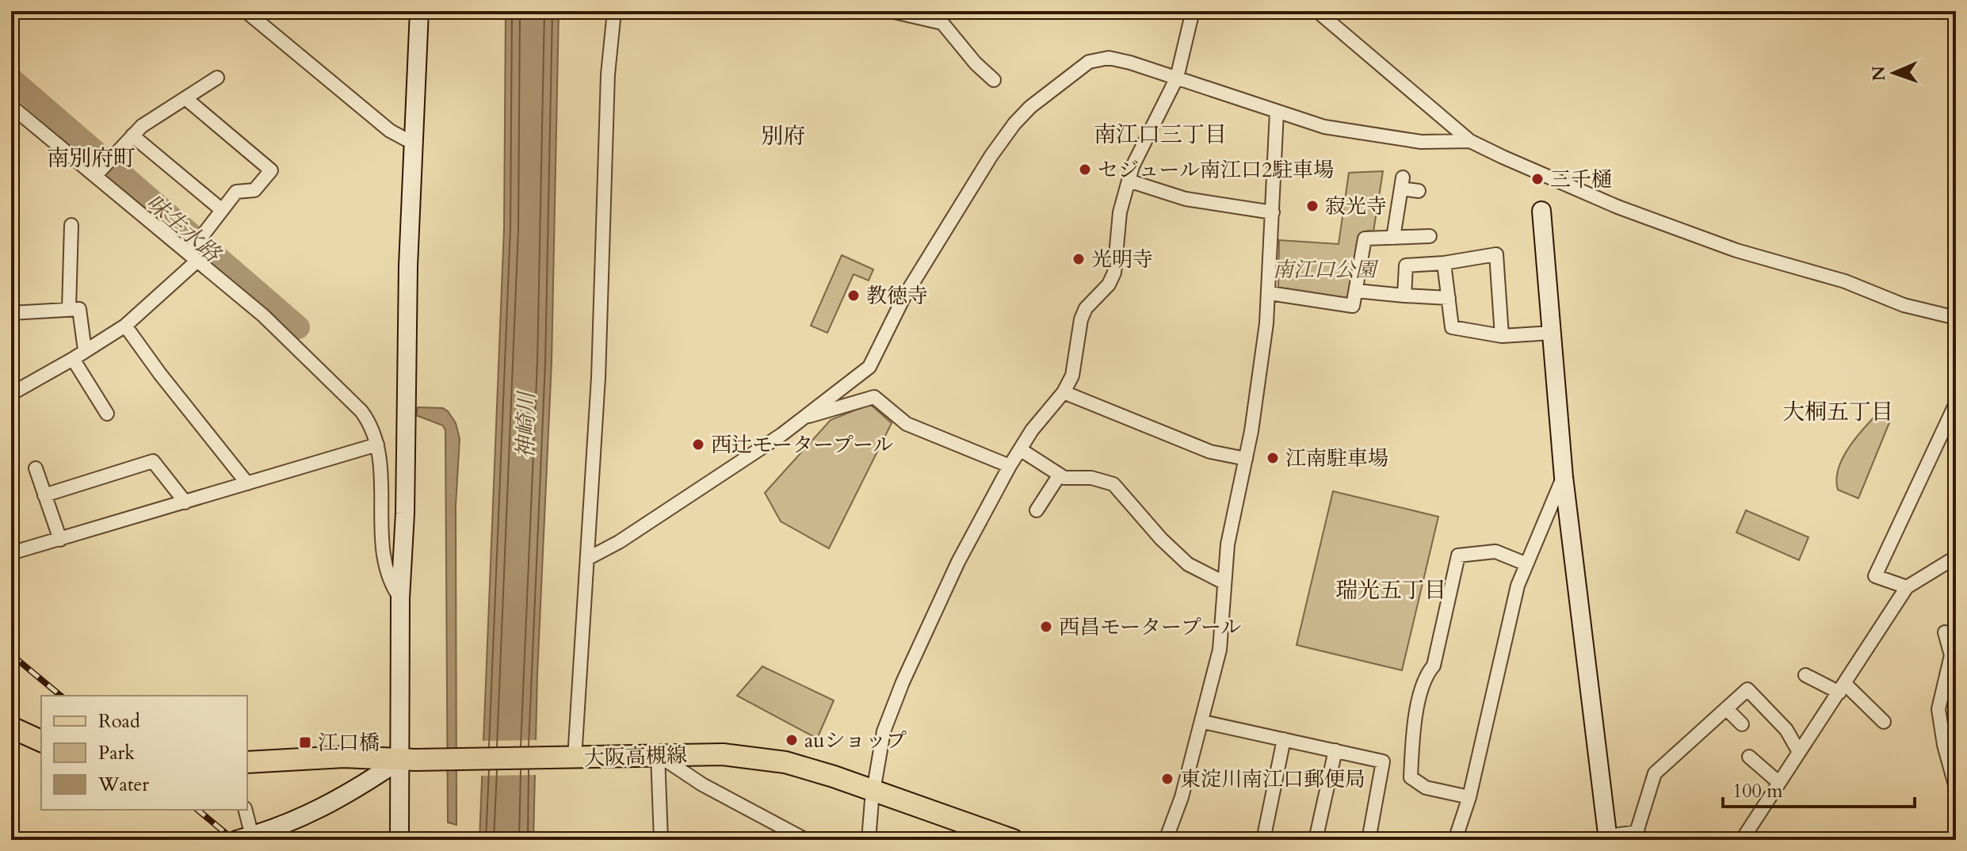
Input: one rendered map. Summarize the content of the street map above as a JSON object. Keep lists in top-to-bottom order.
{
  "streets": {
    "main road": ["大阪高槻線"]
  },
  "districts": [
    "南江口三丁目",
    "別府",
    "南別府町",
    "大桐五丁目",
    "瑞光五丁目"
  ],
  "water": ["味生水路", "神崎川"],
  "parks": ["南江口公園"],
  "places": {
    "other": [
      "セジュール南江口2駐車場",
      "三千樋",
      "寂光寺",
      "光明寺",
      "教徳寺",
      "西辻モータープール",
      "江南駐車場",
      "西昌モータープール",
      "auショップ",
      "東淀川南江口郵便局"
    ],
    "transit": ["江口橋"]
  },
  "legend": ["Road", "Park", "Water"],
  "scale_bar": "100 m",
  "north": "left"
}
